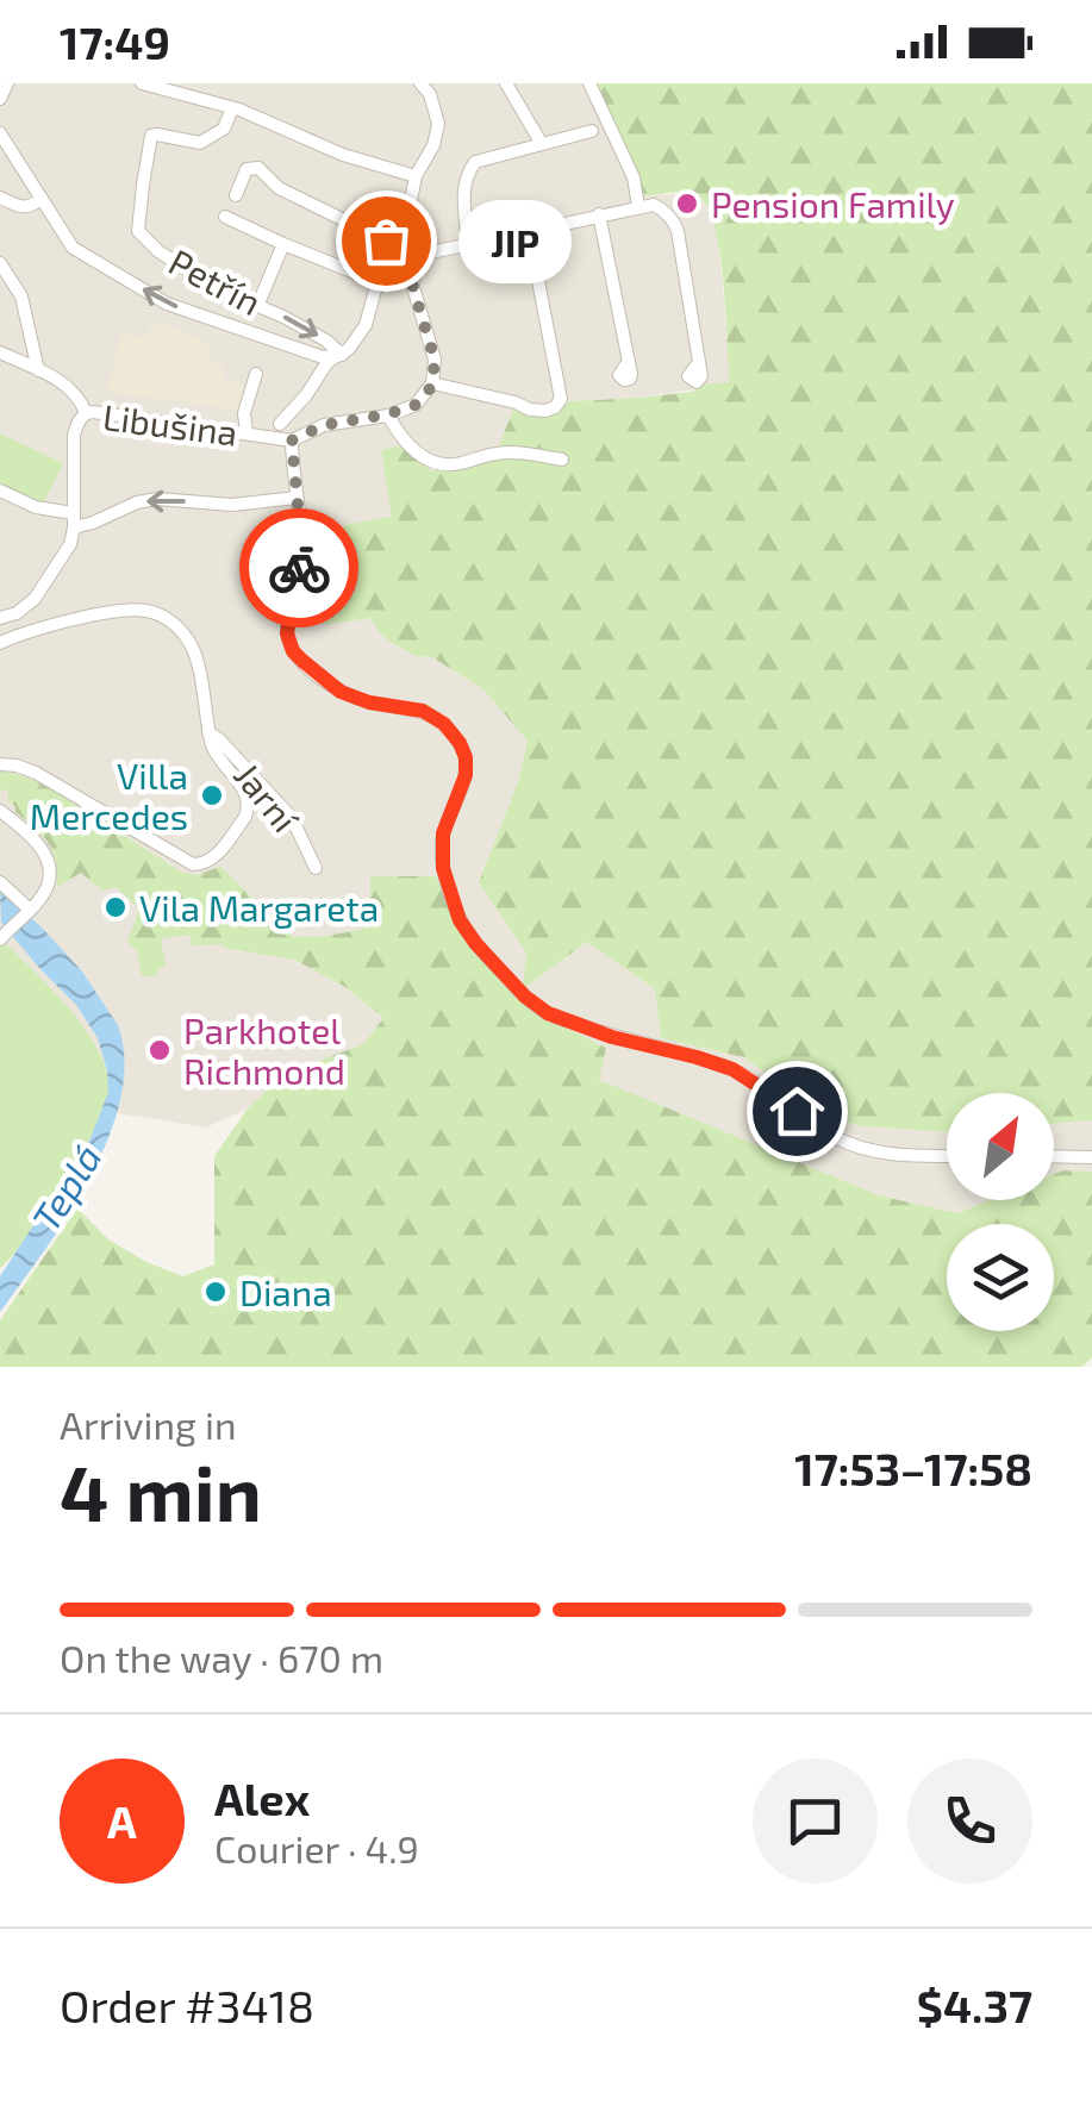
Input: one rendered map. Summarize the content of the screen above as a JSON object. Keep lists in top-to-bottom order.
{
  "streets": {
    "street": ["Petřín", "Libušina", "Jarní"]
  },
  "water": ["Teplá"],
  "places": [
    "Pension Family",
    "JIP",
    "Villa Mercedes",
    "Vila Margareta",
    "Parkhotel Richmond",
    "Diana"
  ],
  "north": "top right",
  "page": {
    "status": "17:49",
    "bubble": "JIP",
    "heading": ["4 min", "Arriving in", "17:53–17:58"],
    "panel": [
      "Alex",
      "Courier · 4.9",
      "Order #3418",
      "$4.37"
    ],
    "bar": "On the way · 670 m",
    "round": "A"
  }
}
